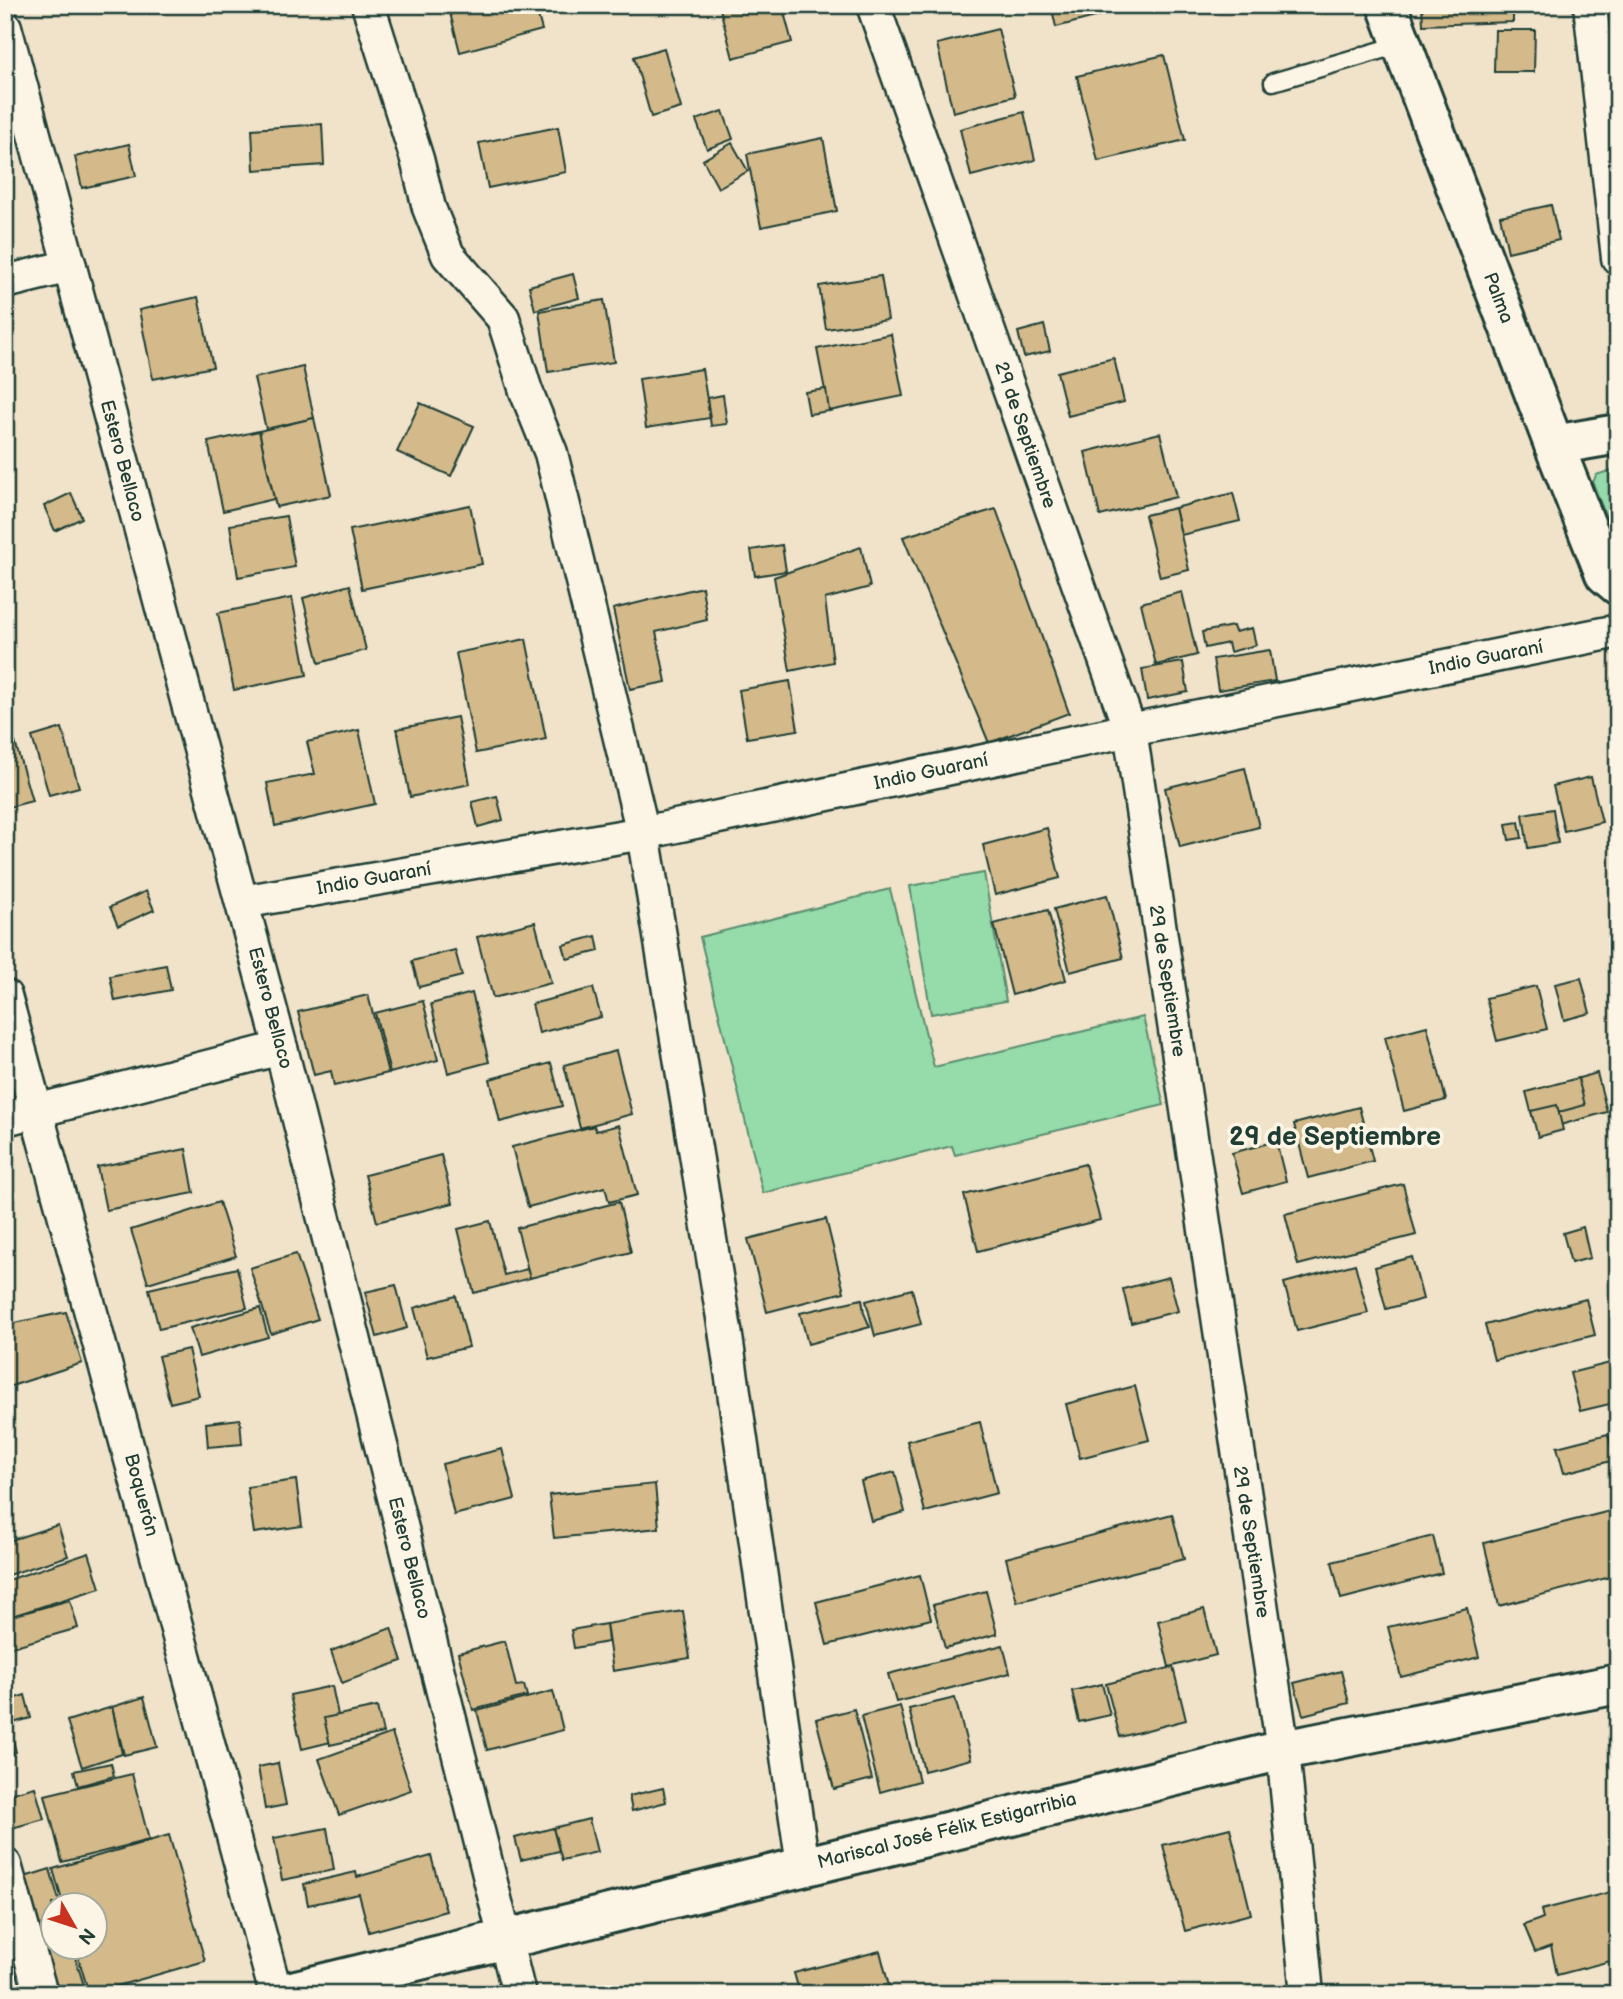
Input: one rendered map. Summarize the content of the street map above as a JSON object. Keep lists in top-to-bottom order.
{
  "streets": {
    "street": [
      "Palma",
      "29 de Septiembre",
      "Estero Bellaco",
      "Indio Guaraní",
      "Boquerón",
      "Mariscal José Félix Estigarribia"
    ]
  },
  "crossings": [
    ["29 de Septiembre", "Indio Guaraní"],
    ["29 de Septiembre", "Mariscal José Félix Estigarribia"],
    ["Estero Bellaco", "Indio Guaraní"],
    ["Estero Bellaco", "Mariscal José Félix Estigarribia"],
    ["Boquerón", "Mariscal José Félix Estigarribia"]
  ],
  "districts": ["29 de Septiembre"],
  "north": "bottom right"
}
